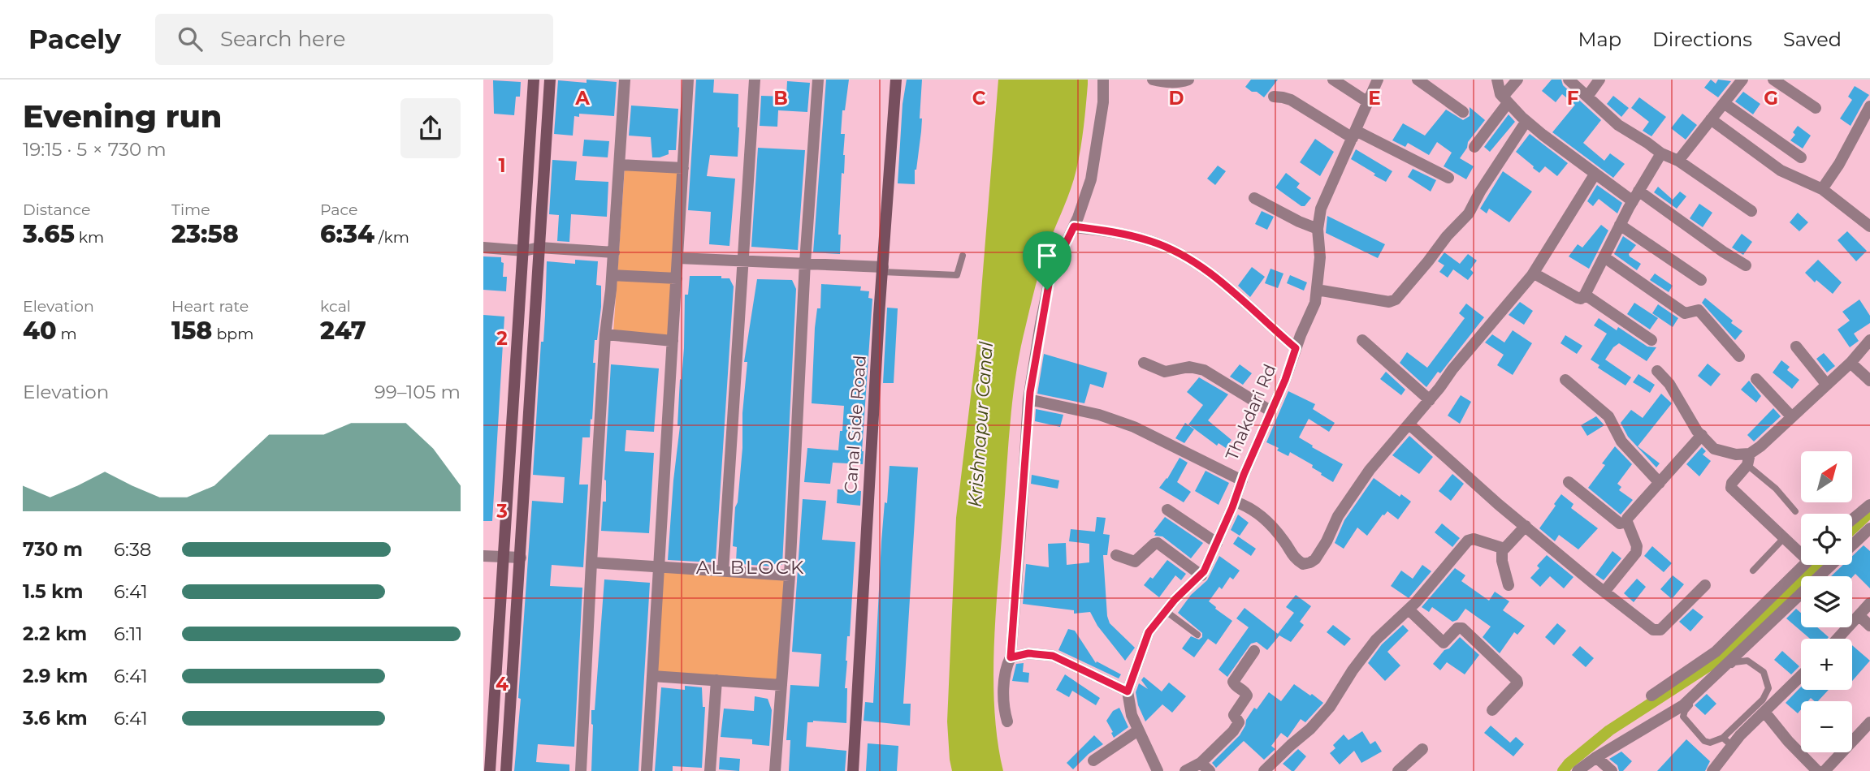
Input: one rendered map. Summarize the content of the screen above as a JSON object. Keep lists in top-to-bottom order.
{
  "streets": {
    "main road": ["Canal Side Road"],
    "street": ["Thakdari Rd"]
  },
  "districts": ["AL BLOCK"],
  "water": ["Krishnapur Canal"],
  "north": "top right",
  "page": {
    "header": "Pacely",
    "search": "Search here",
    "nav": ["Map", "Directions", "Saved"],
    "heading": ["Evening run", "19:15 · 5 × 730 m"],
    "stats": [
      ["Distance", "3.65 km"],
      ["Time", "23:58"],
      ["Pace", "6:34 /km"],
      ["Elevation", "40 m"],
      ["Heart rate", "158 bpm"],
      ["kcal", "247"]
    ],
    "chart": ["Elevation", "99–105 m"],
    "map_buttons": ["+", "−"],
    "list": [
      {
        "name": "730 m",
        "note": "6:38"
      },
      {
        "name": "1.5 km",
        "note": "6:41"
      },
      {
        "name": "2.2 km",
        "note": "6:11"
      },
      {
        "name": "2.9 km",
        "note": "6:41"
      },
      {
        "name": "3.6 km",
        "note": "6:41"
      }
    ]
  },
  "grid": {
    "columns": [
      "A",
      "B",
      "C",
      "D",
      "E",
      "F",
      "G"
    ],
    "rows": [
      "1",
      "2",
      "3",
      "4"
    ]
  }
}
